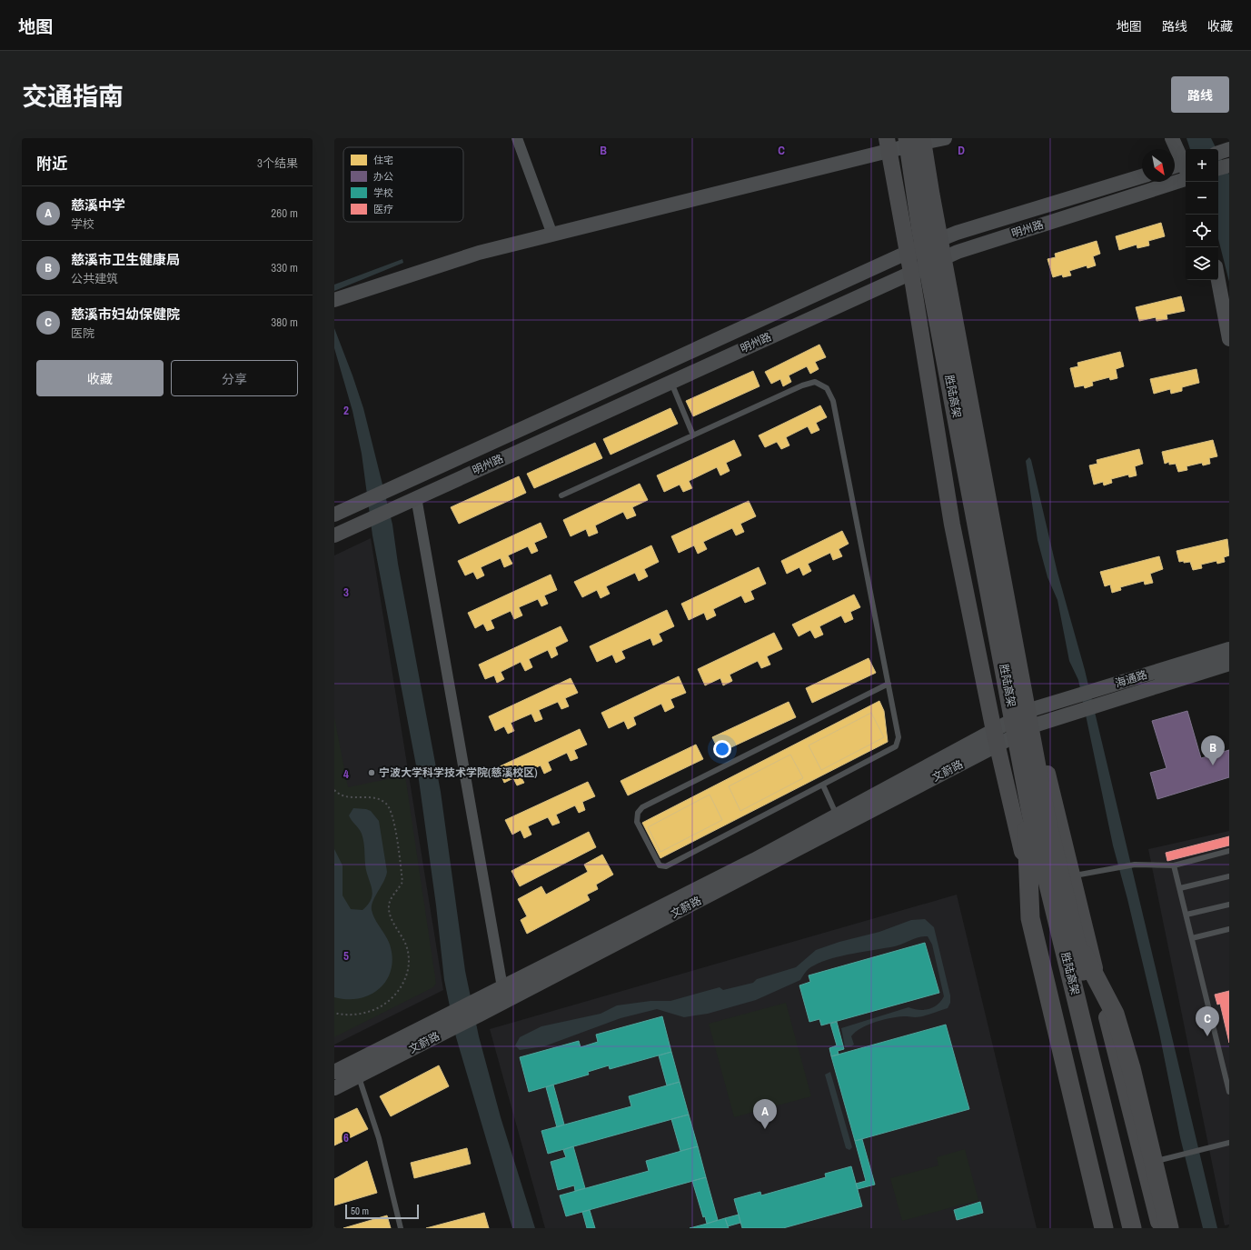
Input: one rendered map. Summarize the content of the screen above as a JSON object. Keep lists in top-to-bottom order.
{
  "streets": {
    "highway": ["胜陆高架"],
    "main road": ["明州路", "海通路", "文蔚路"]
  },
  "crossings": [
    ["海通路", "文蔚路"]
  ],
  "places": ["宁波大学科学技术学院(慈溪校区)"],
  "legend": [
    "住宅",
    "办公",
    "学校",
    "医疗"
  ],
  "scale_bar": "50 m",
  "north": "bottom right",
  "page": {
    "header": "地图",
    "nav": ["地图", "路线", "收藏"],
    "title": "交通指南",
    "buttons": [
      "路线",
      ["收藏", "分享"]
    ],
    "heading": ["附近", "3个结果"],
    "map_buttons": ["+", "−"],
    "list": [
      {
        "mark": "A",
        "name": "慈溪中学",
        "note": "学校",
        "value": "260 m"
      },
      {
        "mark": "B",
        "name": "慈溪市卫生健康局",
        "note": "公共建筑",
        "value": "330 m"
      },
      {
        "mark": "C",
        "name": "慈溪市妇幼保健院",
        "note": "医院",
        "value": "380 m"
      }
    ],
    "pins": ["B", "C", "A"],
    "scale": "50 m"
  },
  "grid": {
    "columns": ["B", "C", "D"],
    "rows": [
      "2",
      "3",
      "4",
      "5",
      "6"
    ]
  }
}
